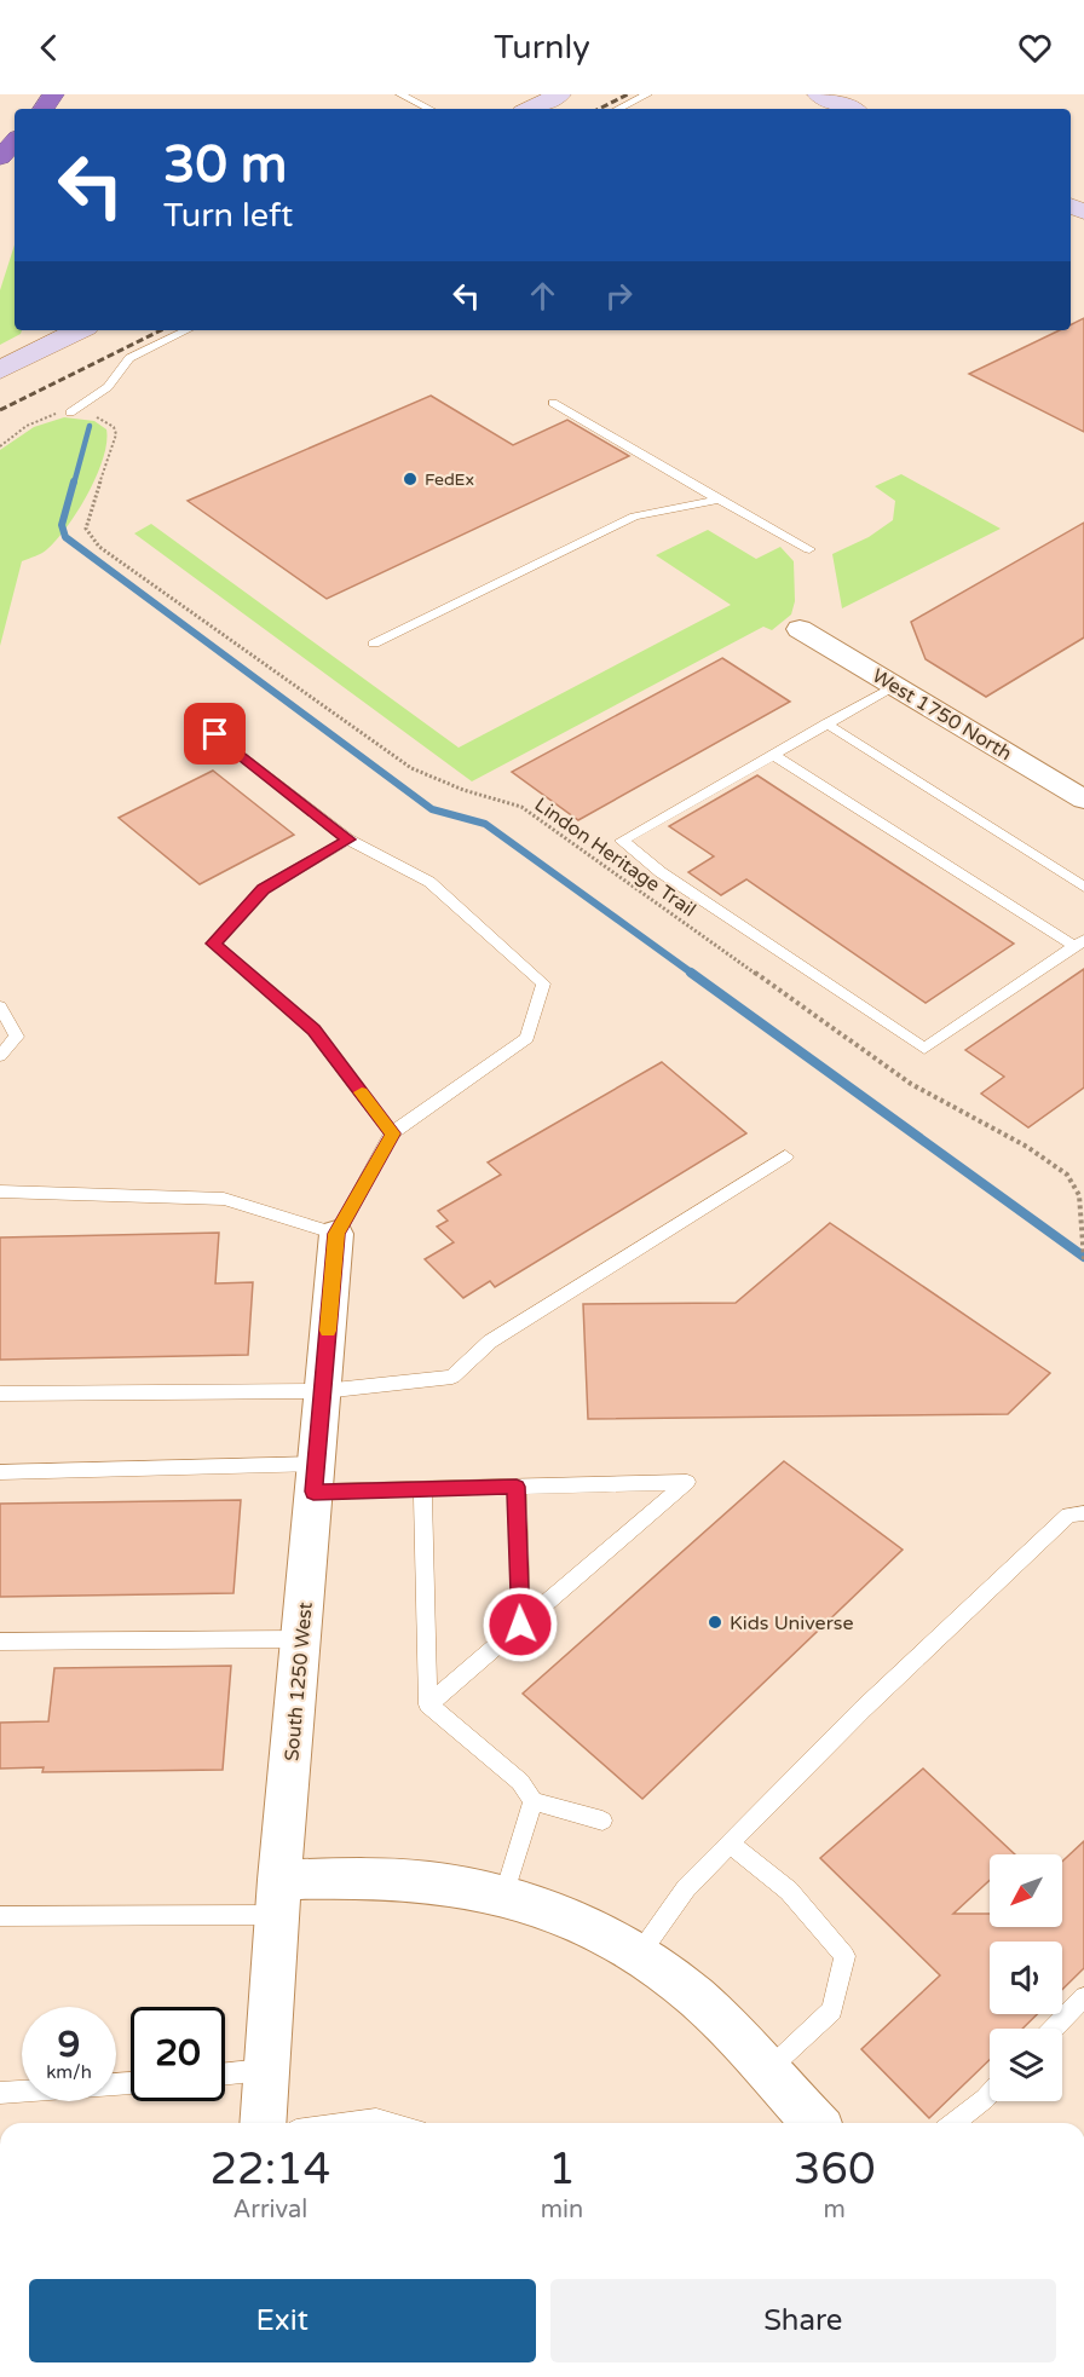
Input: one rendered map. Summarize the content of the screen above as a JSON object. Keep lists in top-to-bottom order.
{
  "streets": {
    "street": ["West 1750 North", "South 1250 West"],
    "path": ["Lindon Heritage Trail"]
  },
  "places": ["FedEx", "Kids Universe"],
  "north": "bottom left",
  "page": {
    "header": "Turnly",
    "turn": ["30 m", "Turn left"],
    "speed": "9 km/h",
    "limit": "20",
    "eta": [
      "22:14",
      "Arrival",
      "1",
      "min",
      "360",
      "m"
    ],
    "buttons": ["Exit", "Share"]
  }
}
